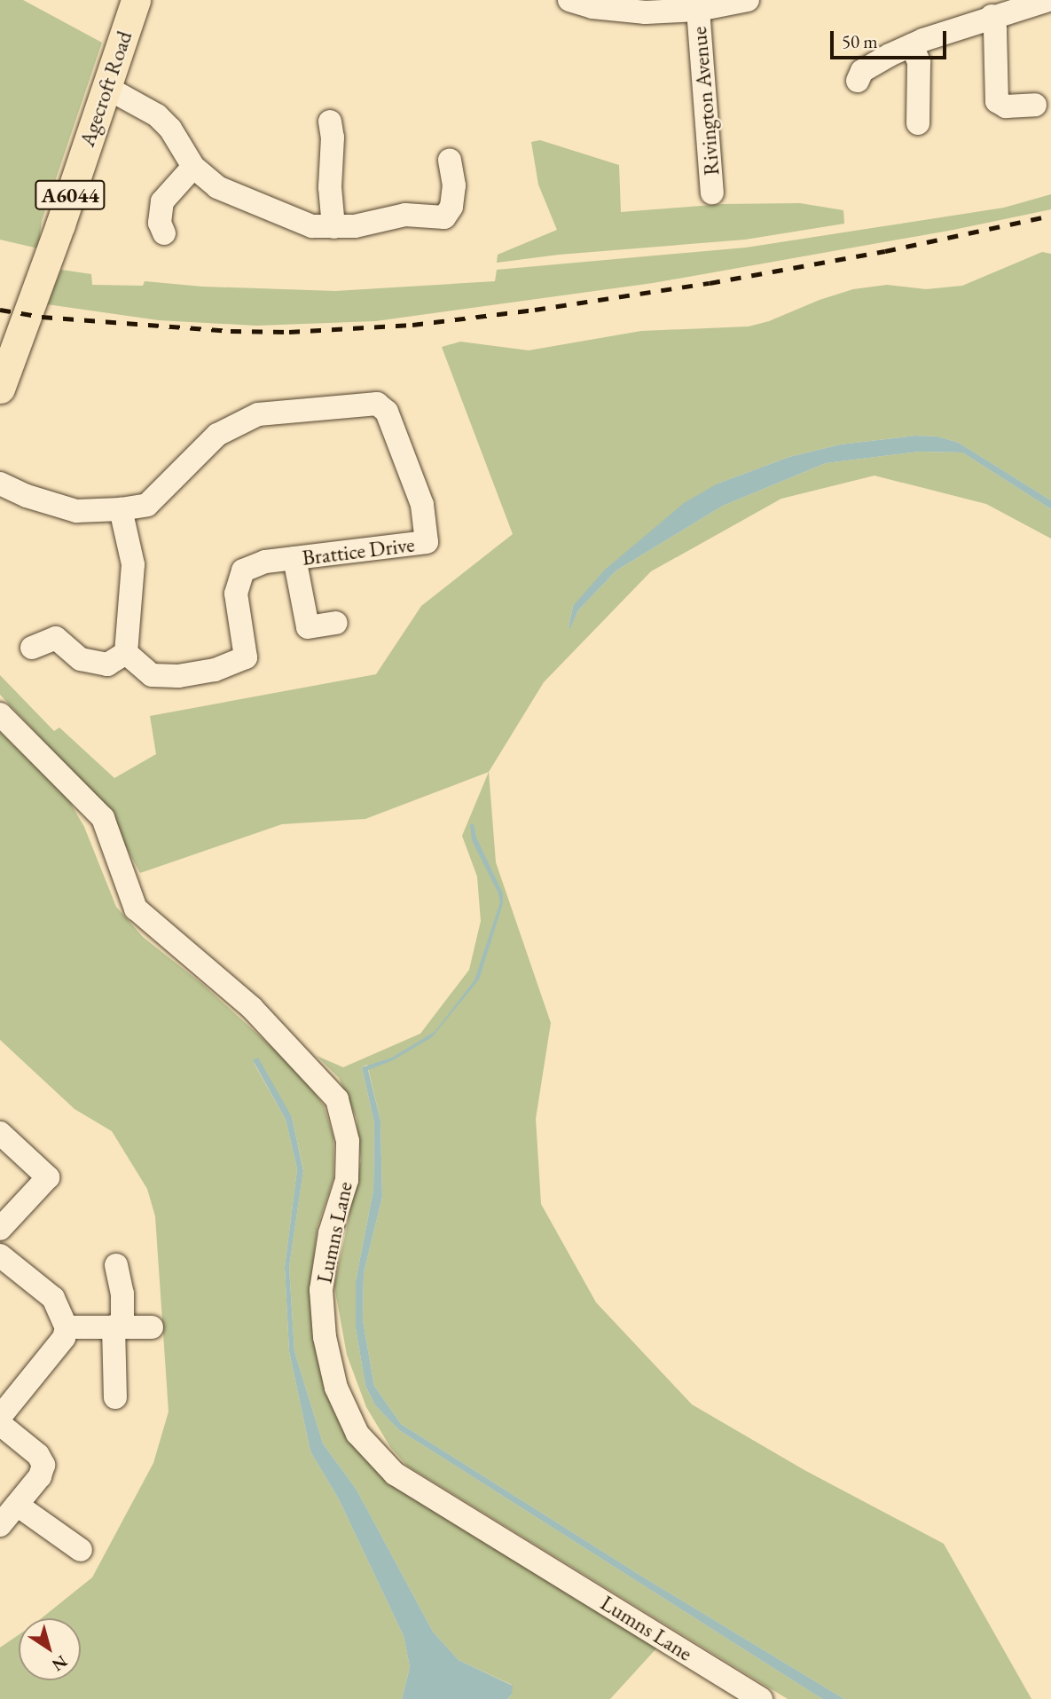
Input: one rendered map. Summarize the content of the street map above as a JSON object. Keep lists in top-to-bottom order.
{
  "streets": {
    "main road": ["Agecroft Road", "A6044"],
    "street": ["Rivington Avenue", "Brattice Drive", "Lumns Lane"]
  },
  "scale_bar": "50 m",
  "north": "bottom right"
}
